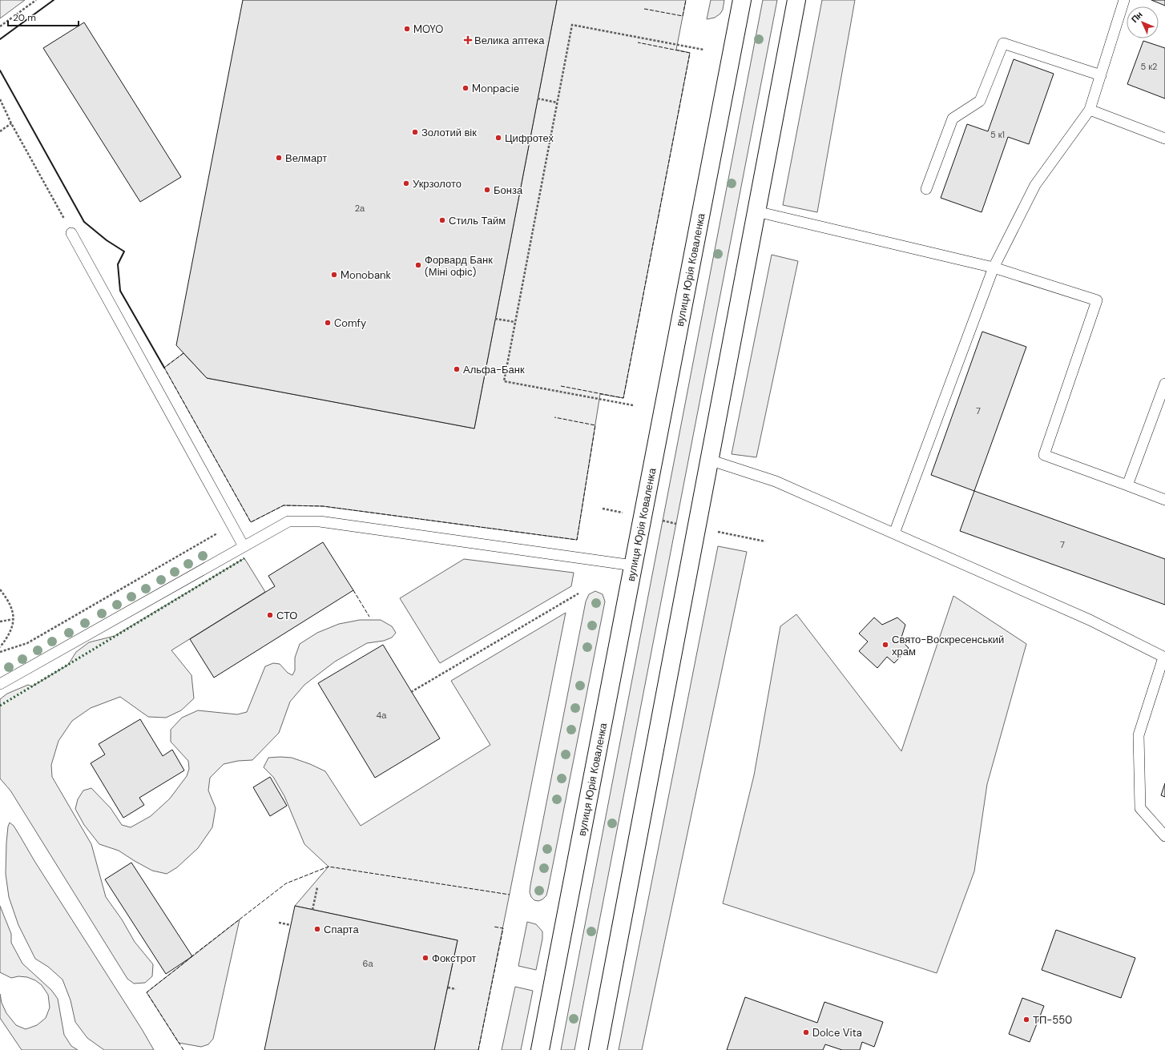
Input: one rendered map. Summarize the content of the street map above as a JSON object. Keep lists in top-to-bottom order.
{
  "streets": {
    "main road": ["вулиця Юрія Коваленка"]
  },
  "places": {
    "other": [
      "MOYO",
      "Monpacie",
      "Золотий вік",
      "Цифротех",
      "Велмарт",
      "Укрзолото",
      "Бонза",
      "Стиль Тайм",
      "Форвард Банк (Міні офіс)",
      "Monobank",
      "Comfy",
      "Альфа-Банк",
      "СТО",
      "Свято-Воскресенський храм",
      "Спарта",
      "Фокстрот",
      "ТП-550",
      "Dolce Vita"
    ],
    "health": ["Велика аптека"]
  },
  "house_numbers": [
    "5 к2",
    "5 к1",
    "2а",
    "7",
    "7",
    "4а",
    "6а"
  ],
  "scale_bar": "20 m",
  "north": "top left"
}
